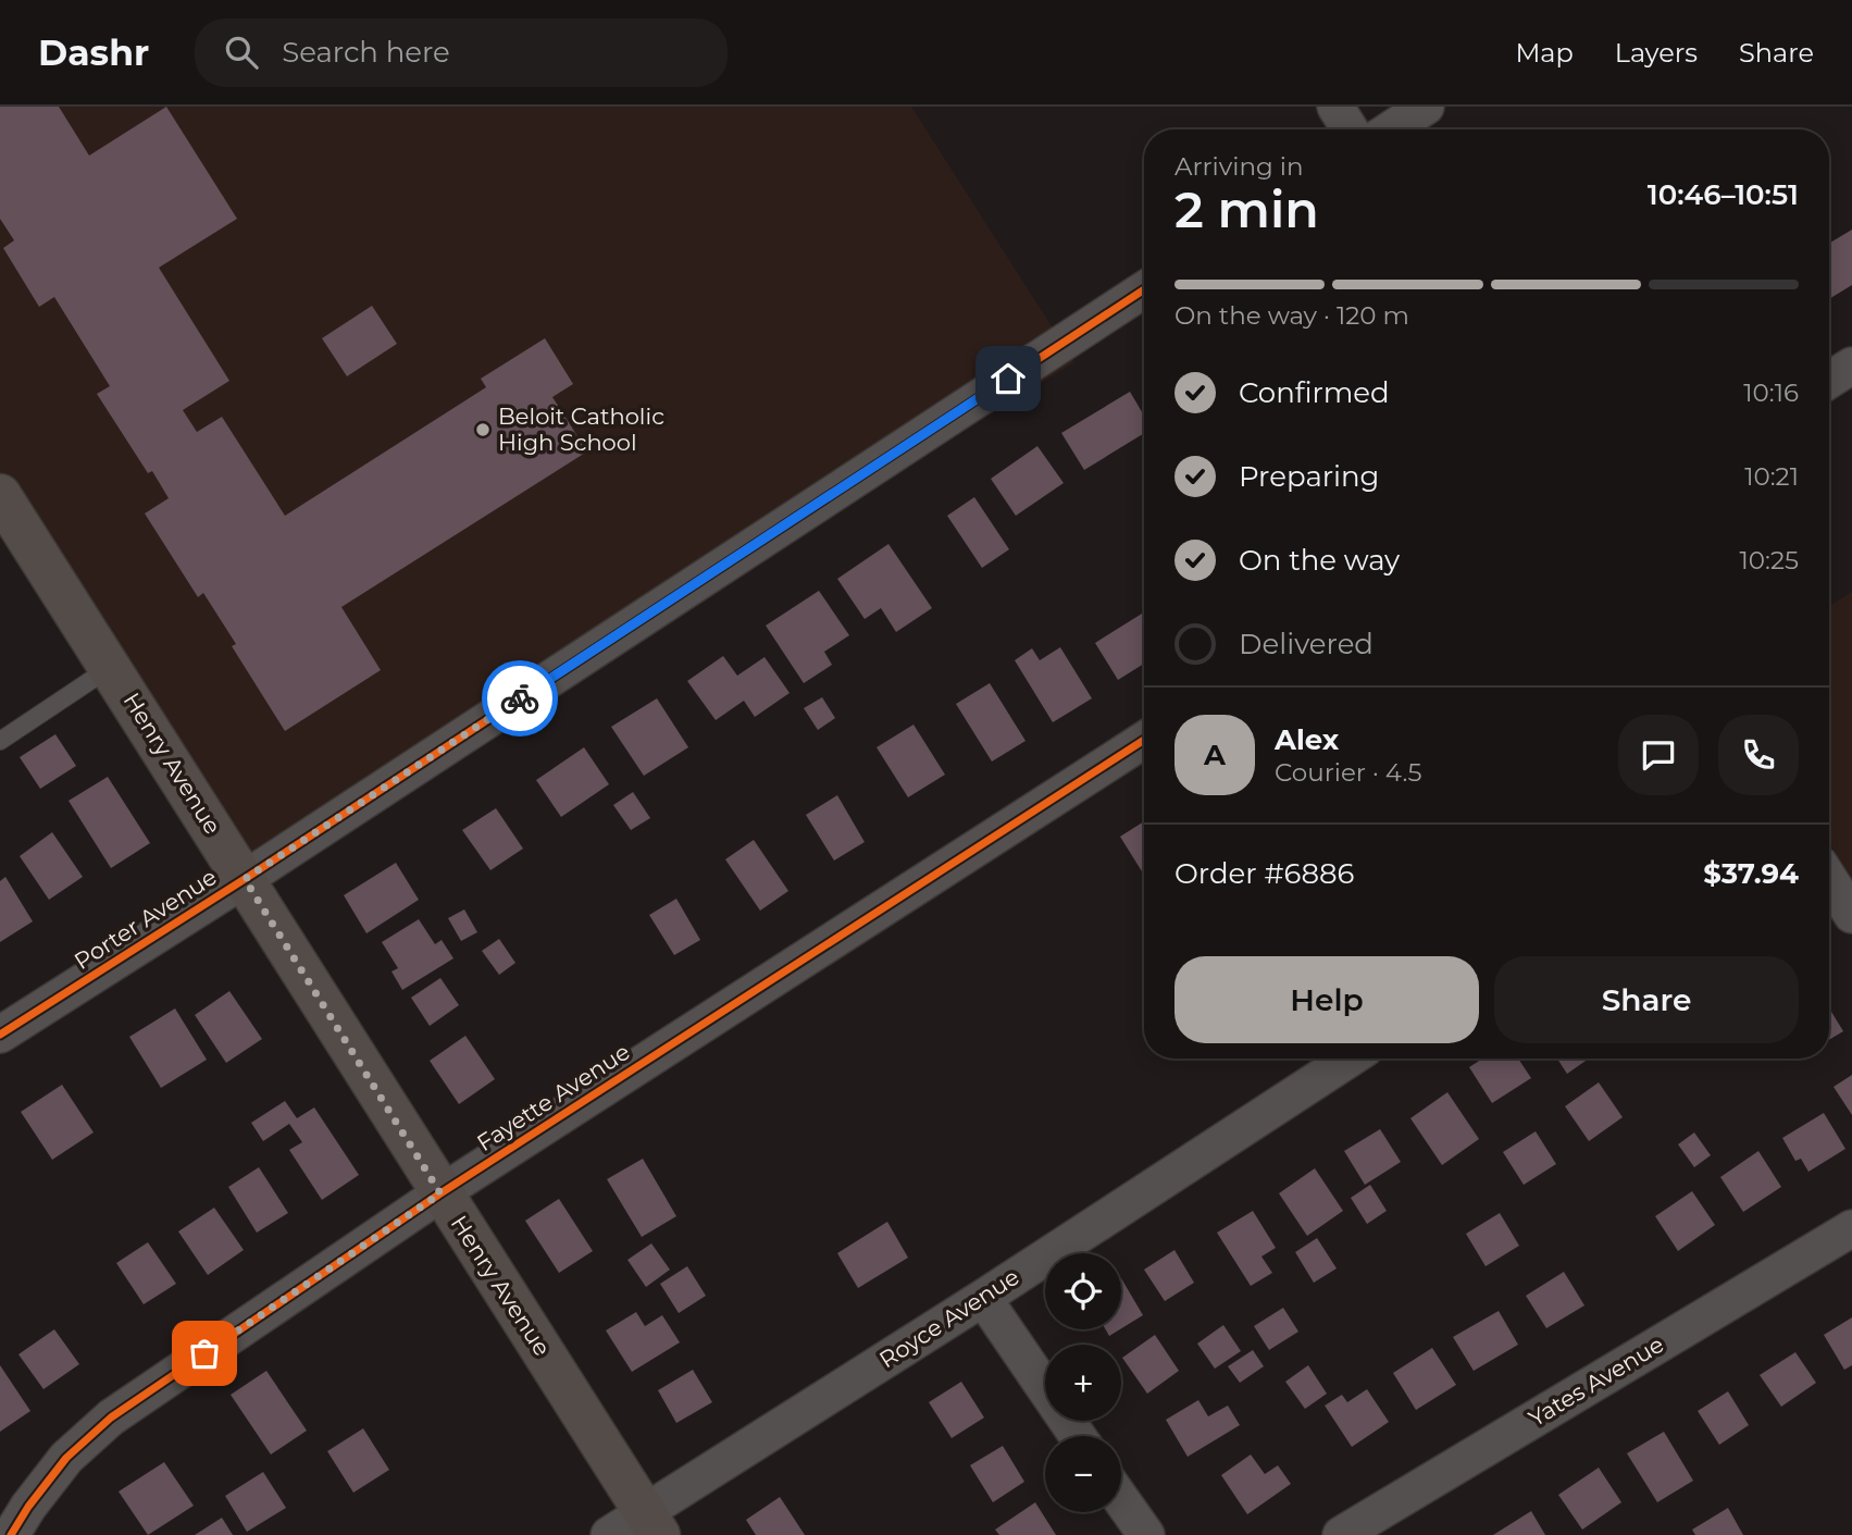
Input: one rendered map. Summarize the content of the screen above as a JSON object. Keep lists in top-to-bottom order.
{
  "streets": {
    "street": [
      "Henry Avenue",
      "Porter Avenue",
      "Fayette Avenue",
      "Royce Avenue",
      "Yates Avenue"
    ]
  },
  "crossings": [
    ["Henry Avenue", "Porter Avenue"],
    ["Henry Avenue", "Fayette Avenue"],
    ["Henry Avenue", "Royce Avenue"]
  ],
  "places": ["Beloit Catholic High School"],
  "page": {
    "header": "Dashr",
    "search": "Search here",
    "nav": ["Map", "Layers", "Share"],
    "heading": ["2 min", "Arriving in", "10:46–10:51"],
    "panel": [
      "Alex",
      "Courier · 4.5",
      "Order #6886",
      "$37.94"
    ],
    "bar": "On the way · 120 m",
    "list": [
      ["Confirmed", "10:16"],
      ["Preparing", "10:21"],
      ["On the way", "10:25"],
      "Delivered"
    ],
    "round": "A",
    "buttons": ["Help", "Share"],
    "map_buttons": ["+", "−"]
  }
}
